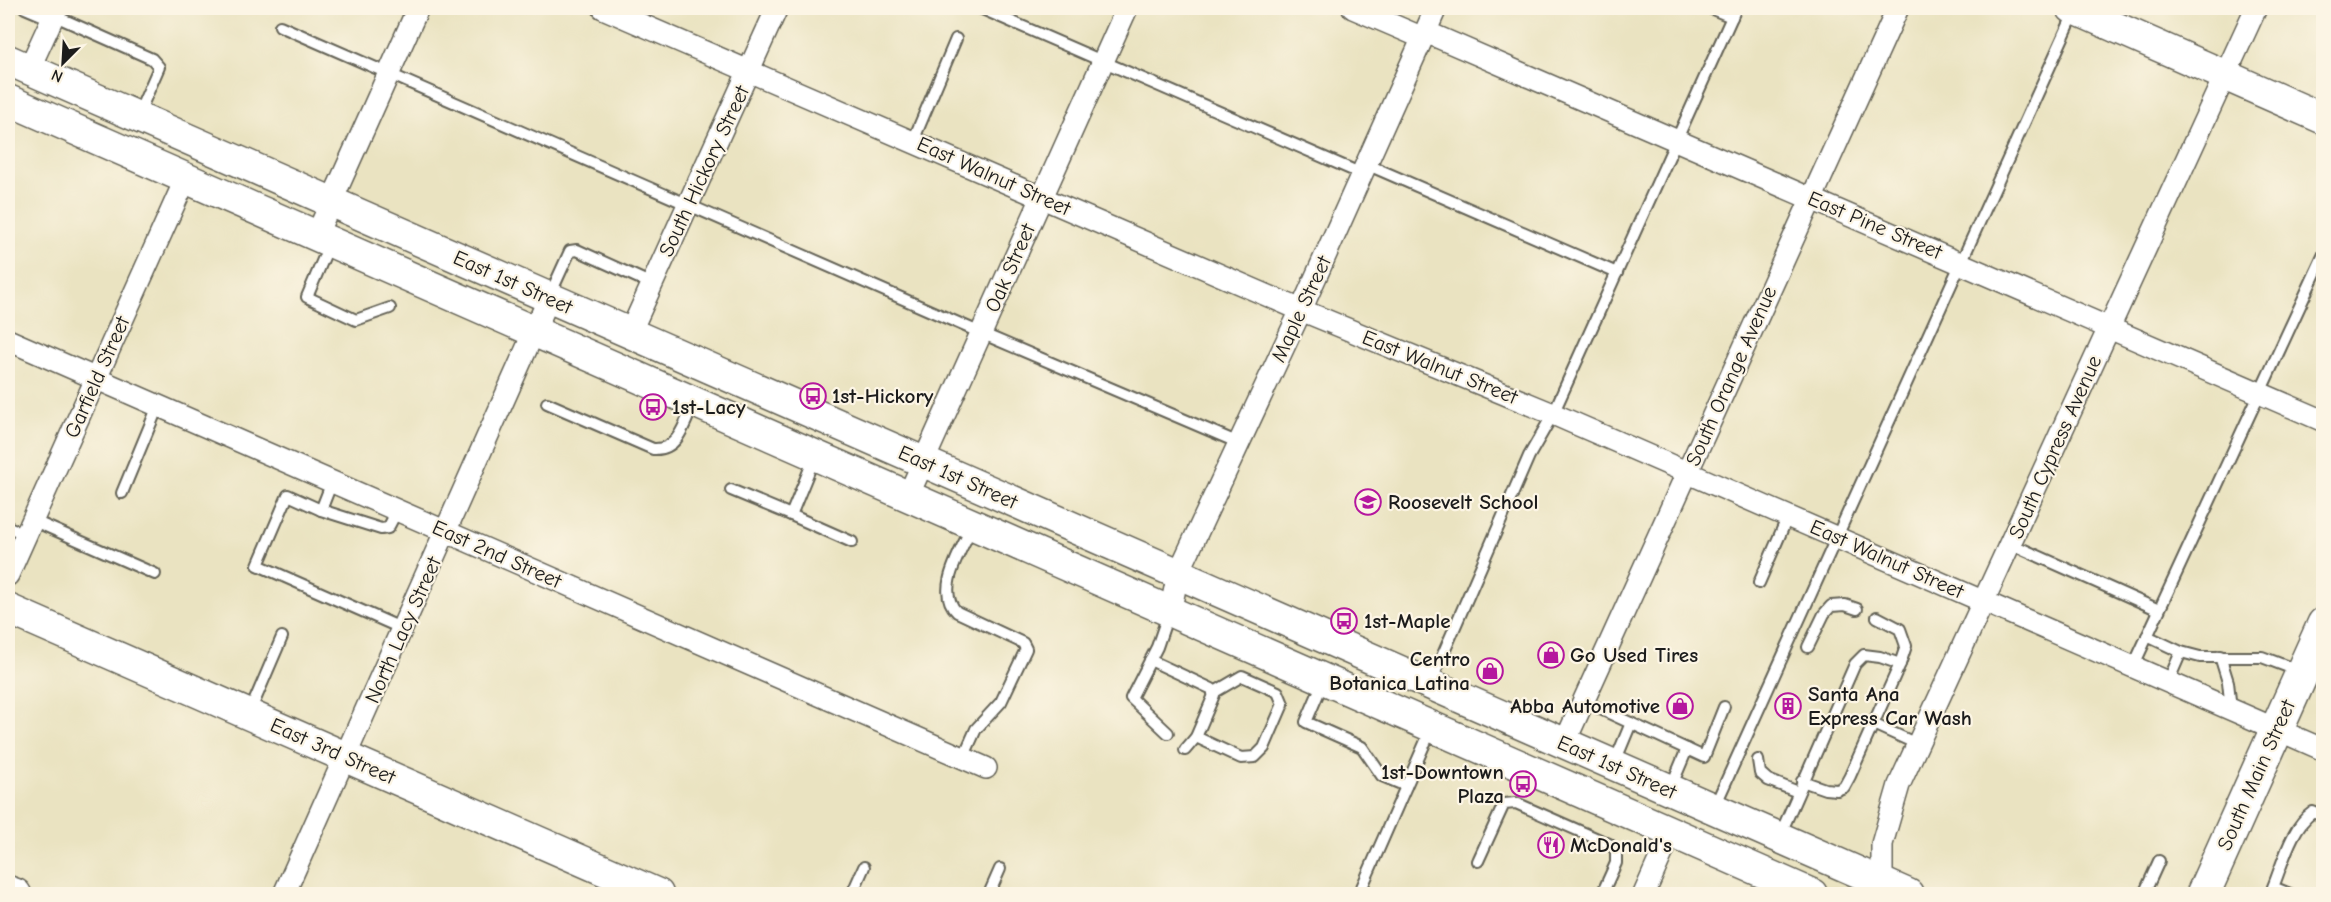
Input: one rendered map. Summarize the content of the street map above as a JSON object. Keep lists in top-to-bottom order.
{
  "streets": {
    "main road": ["East 1st Street", "East 3rd Street", "South Main Street"],
    "street": [
      "South Hickory Street",
      "East Walnut Street",
      "East Pine Street",
      "Oak Street",
      "Maple Street",
      "South Orange Avenue",
      "Garfield Street",
      "South Cypress Avenue",
      "East 2nd Street",
      "North Lacy Street"
    ]
  },
  "crossings": [
    ["South Hickory Street", "East Walnut Street"],
    ["South Hickory Street", "East 1st Street"],
    ["East Walnut Street", "Oak Street"],
    ["East Walnut Street", "Maple Street"],
    ["East Walnut Street", "South Orange Avenue"],
    ["East Walnut Street", "South Cypress Avenue"],
    ["East Walnut Street", "South Main Street"],
    ["East Pine Street", "Maple Street"],
    ["East Pine Street", "South Orange Avenue"],
    ["East Pine Street", "South Cypress Avenue"],
    ["Oak Street", "East 1st Street"],
    ["East 1st Street", "Maple Street"],
    ["East 1st Street", "South Orange Avenue"],
    ["East 1st Street", "Garfield Street"],
    ["East 1st Street", "South Cypress Avenue"],
    ["East 1st Street", "North Lacy Street"],
    ["Garfield Street", "East 2nd Street"],
    ["East 2nd Street", "North Lacy Street"],
    ["North Lacy Street", "East 3rd Street"]
  ],
  "places": {
    "bus stop": [
      "1st-Hickory",
      "1st-Lacy",
      "1st-Maple",
      "1st-Downtown Plaza"
    ],
    "school or university": ["Roosevelt School"],
    "shop": ["Go Used Tires", "Centro Botanica Latina", "Abba Automotive"],
    "building": ["Santa Ana Express Car Wash"],
    "restaurant": ["McDonald's"]
  },
  "north": "bottom left"
}
